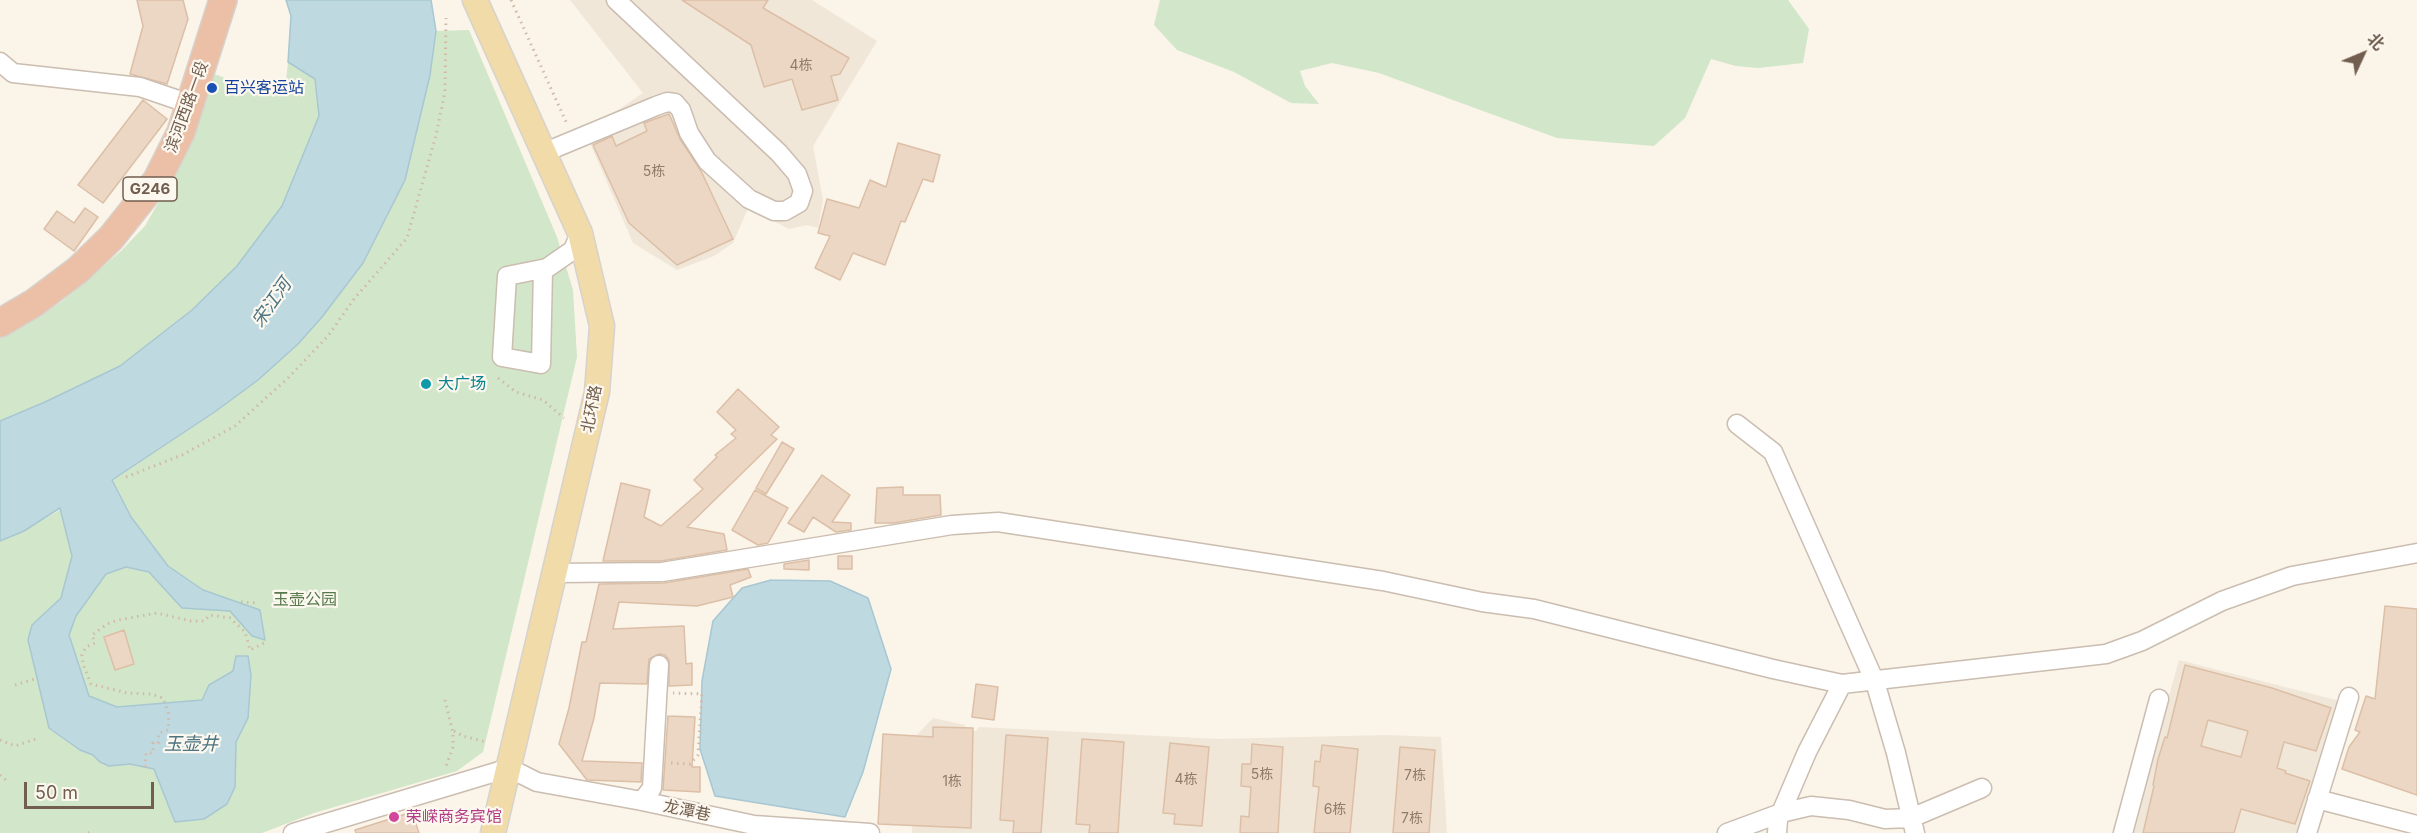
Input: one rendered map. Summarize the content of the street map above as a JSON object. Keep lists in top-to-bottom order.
{
  "streets": {
    "highway": ["滨河西路一段", "G246"],
    "main road": ["北环路"],
    "street": ["龙潭巷"]
  },
  "crossings": [
    ["北环路", "龙潭巷"]
  ],
  "water": ["宋江河", "玉壶井"],
  "parks": ["玉壶公园"],
  "places": ["百兴客运站", "大广场", "荣嵘商务宾馆"],
  "house_numbers": [
    "4栋",
    "5栋",
    "5栋",
    "7栋",
    "4栋",
    "1栋",
    "6栋",
    "7栋"
  ],
  "scale_bar": "50 m",
  "north": "top right"
}
